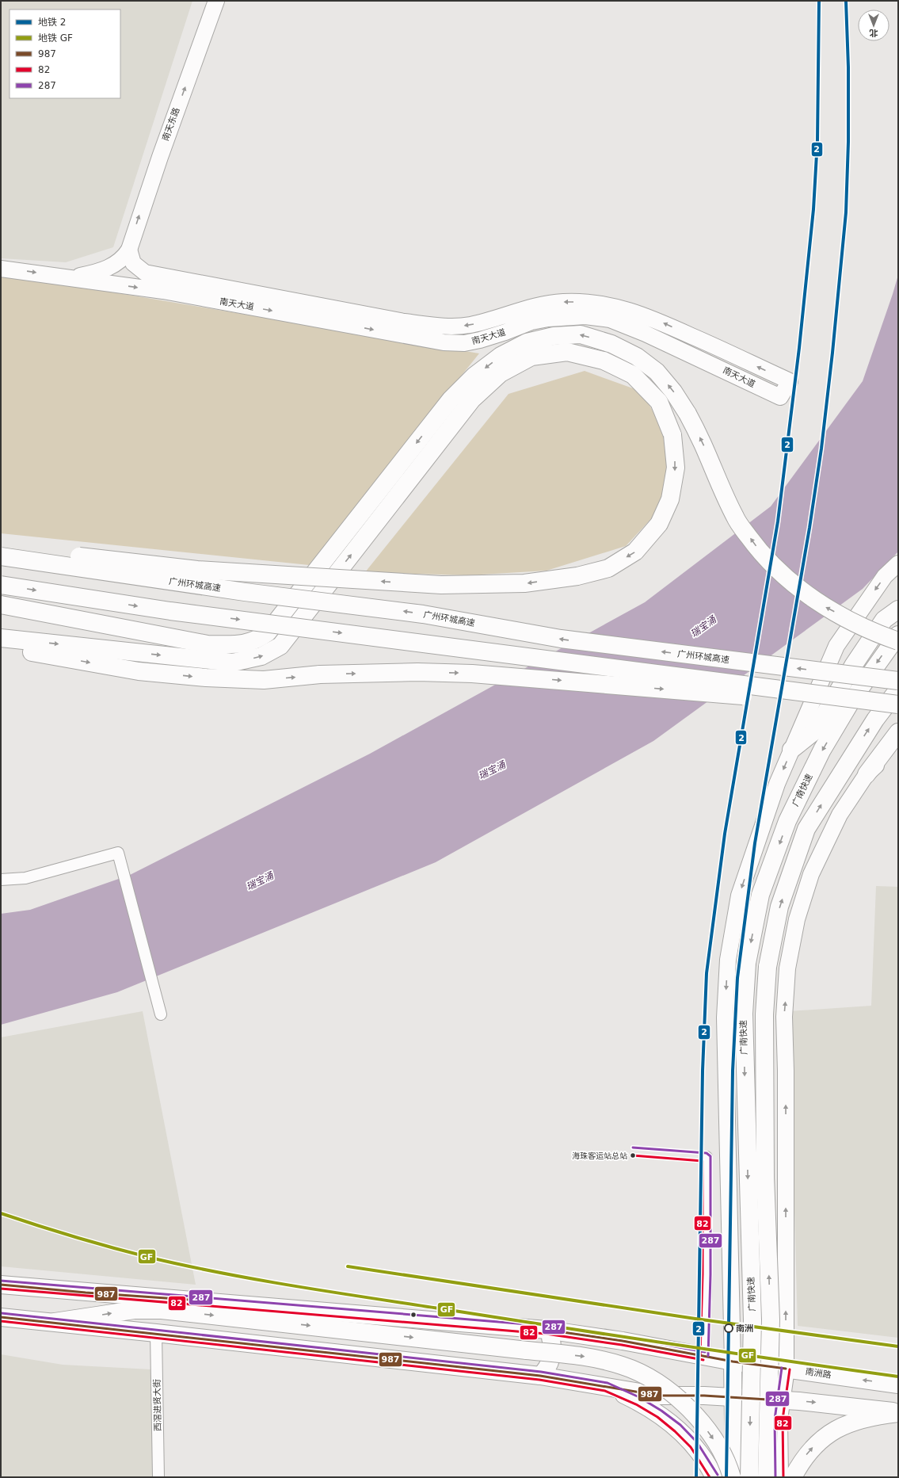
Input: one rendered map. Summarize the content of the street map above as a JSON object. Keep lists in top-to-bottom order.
{
  "streets": {
    "main road": ["广州环城高速", "广南快速", "南洲路"],
    "street": ["南天东路", "南天大道", "西滘进贤大街"]
  },
  "crossings": [
    ["南天东路", "南天大道"]
  ],
  "one_way": ["南天东路"],
  "water": ["瑞宝涌"],
  "places": ["海珠客运站总站", "南洲"],
  "lines": [
    "metro line 2",
    "transit line 287",
    "transit line 82",
    "metro line GF",
    "transit line 987"
  ],
  "legend": [
    "地铁 2",
    "地铁 GF",
    "987",
    "82",
    "287"
  ],
  "north": "bottom"
}
